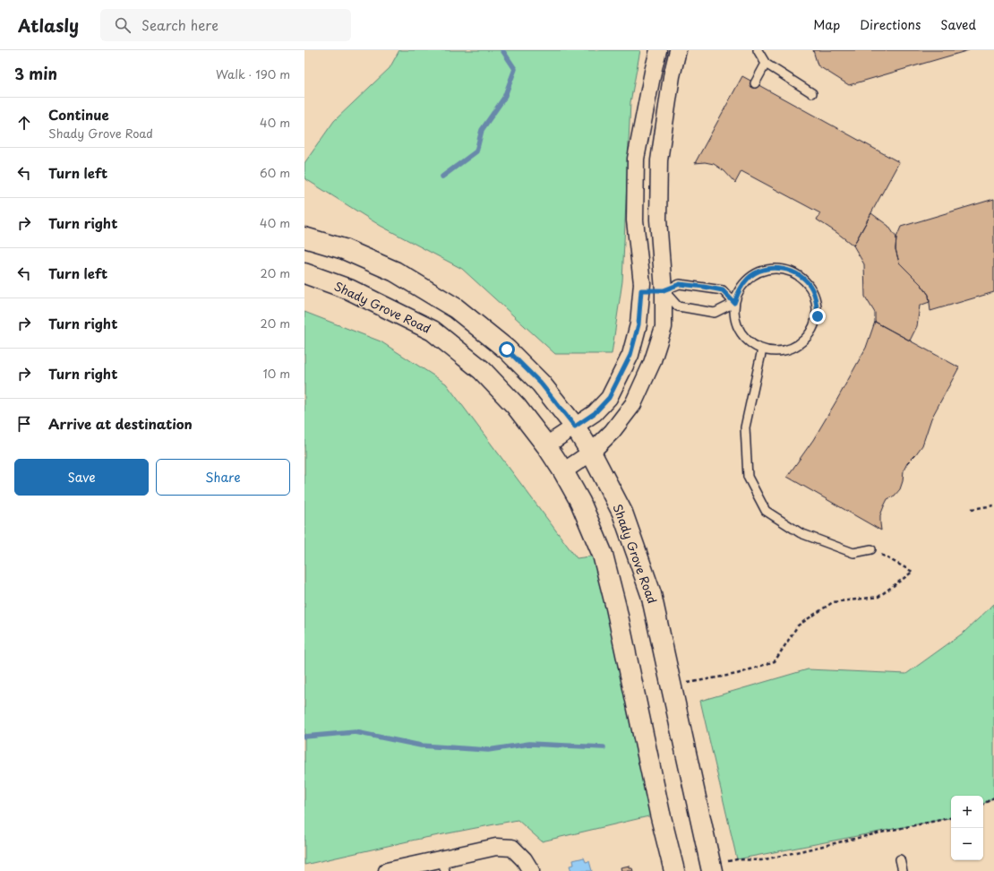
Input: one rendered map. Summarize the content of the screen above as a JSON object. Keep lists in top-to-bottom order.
{
  "streets": {
    "main road": ["Shady Grove Road"]
  },
  "page": {
    "header": "Atlasly",
    "search": "Search here",
    "nav": ["Map", "Directions", "Saved"],
    "heading": ["3 min", "Walk · 190 m"],
    "list": [
      ["Continue", "Shady Grove Road", "40 m"],
      ["Turn left", "60 m"],
      ["Turn right", "40 m"],
      ["Turn left", "20 m"],
      ["Turn right", "20 m"],
      ["Turn right", "10 m"],
      "Arrive at destination"
    ],
    "buttons": ["Save", "Share"],
    "map_buttons": ["+", "−"]
  }
}
